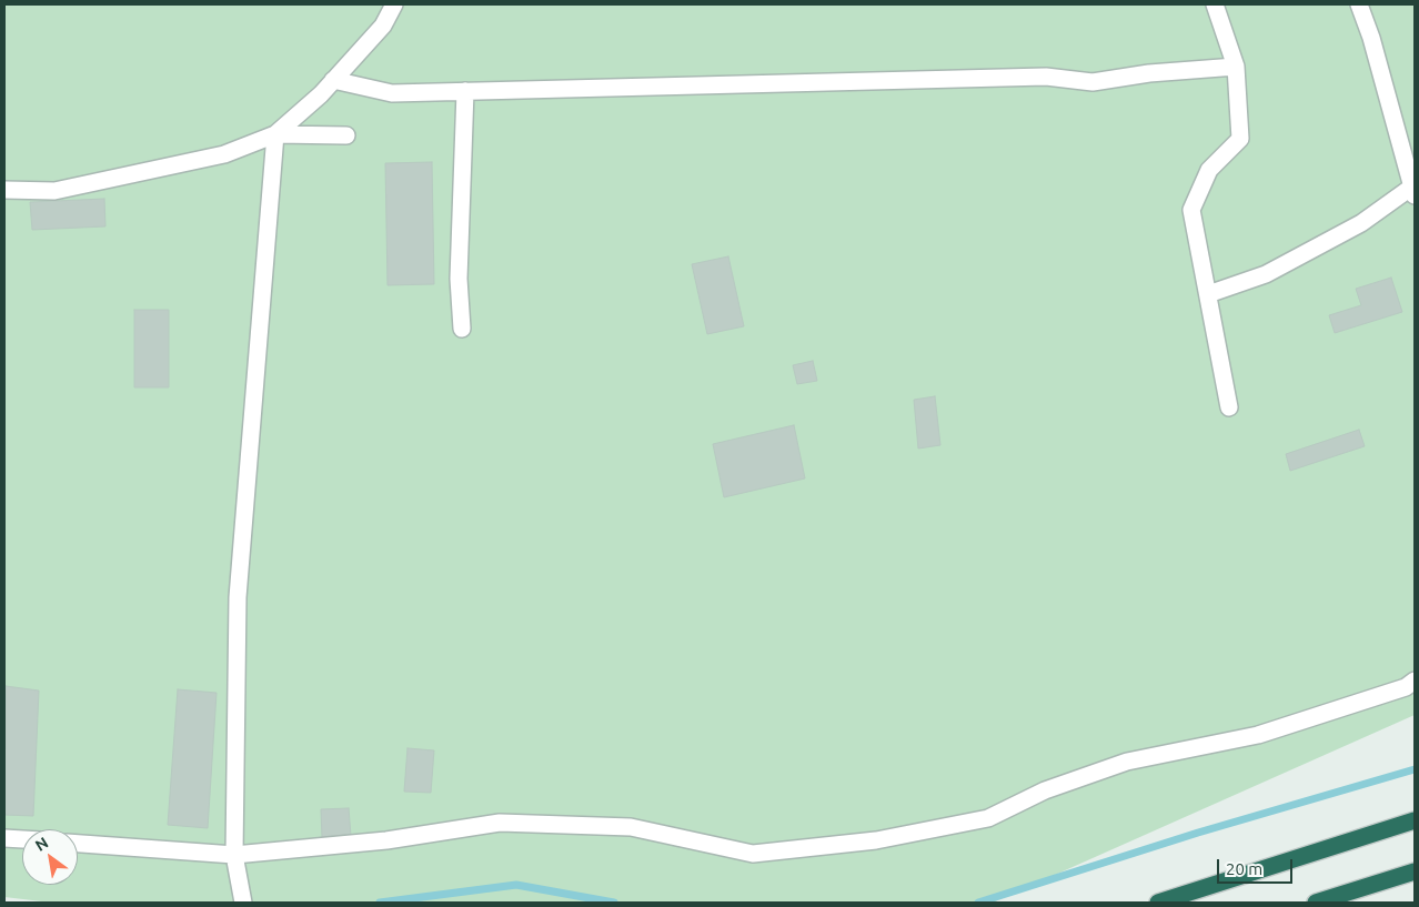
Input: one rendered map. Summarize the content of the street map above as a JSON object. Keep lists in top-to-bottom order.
{
  "scale_bar": "20 m",
  "north": "top left"
}
